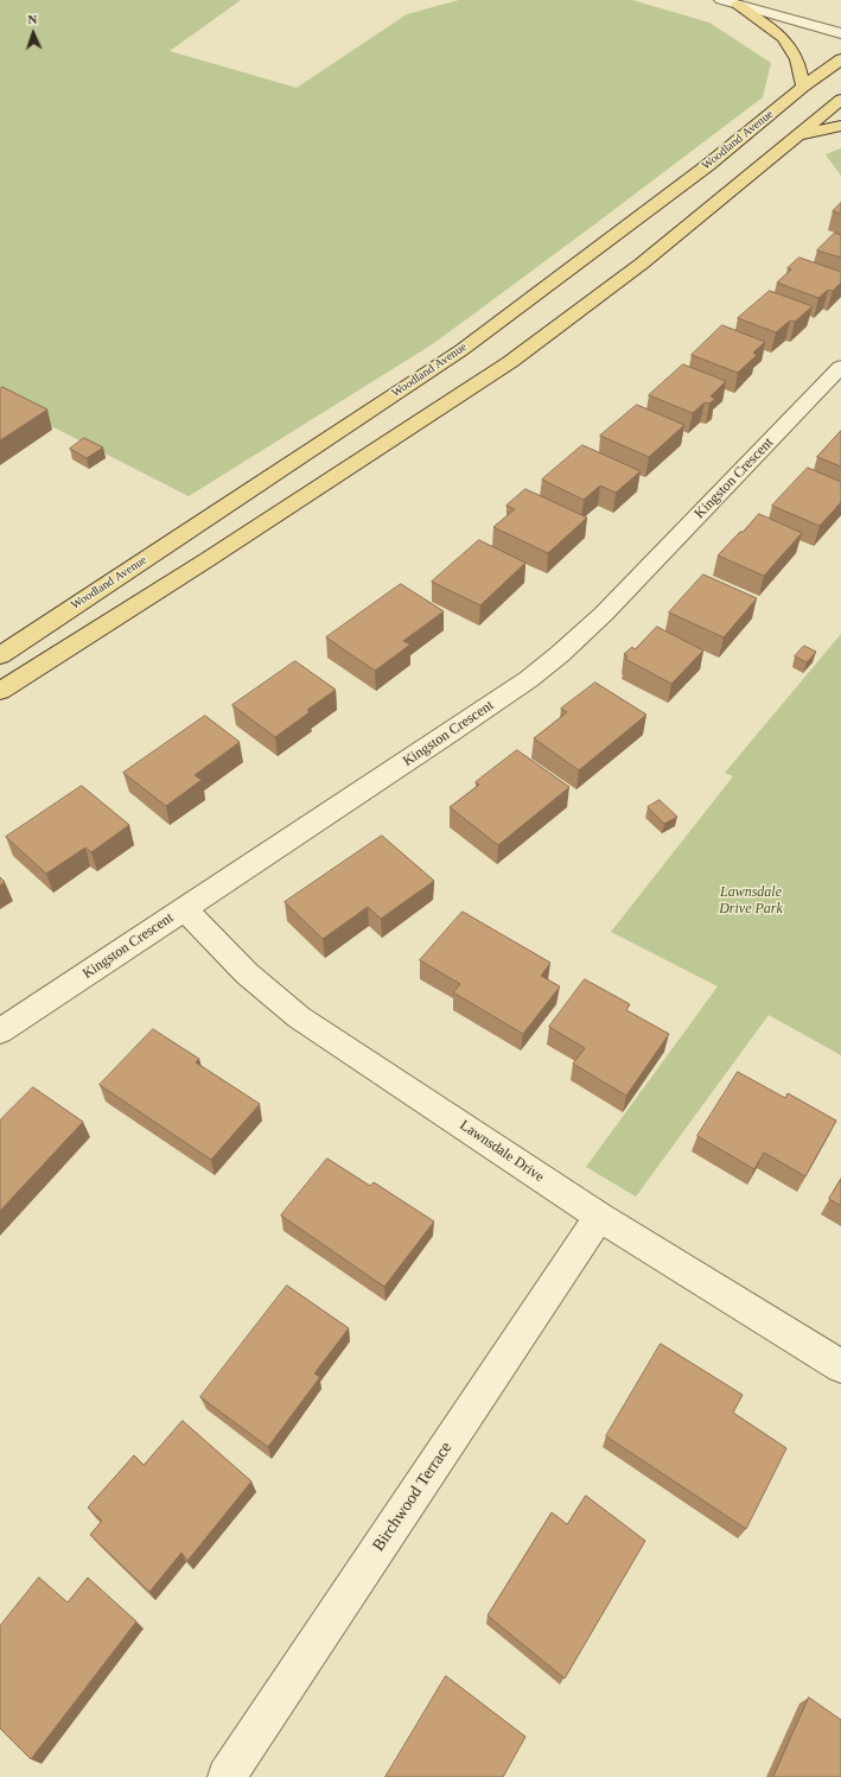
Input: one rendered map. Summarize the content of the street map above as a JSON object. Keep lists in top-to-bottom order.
{
  "streets": {
    "main road": ["Woodland Avenue"],
    "street": ["Kingston Crescent", "Lawnsdale Drive", "Birchwood Terrace"]
  },
  "crossings": [
    ["Kingston Crescent", "Lawnsdale Drive"],
    ["Lawnsdale Drive", "Birchwood Terrace"]
  ],
  "parks": ["Lawnsdale Drive Park"],
  "north": "top"
}
